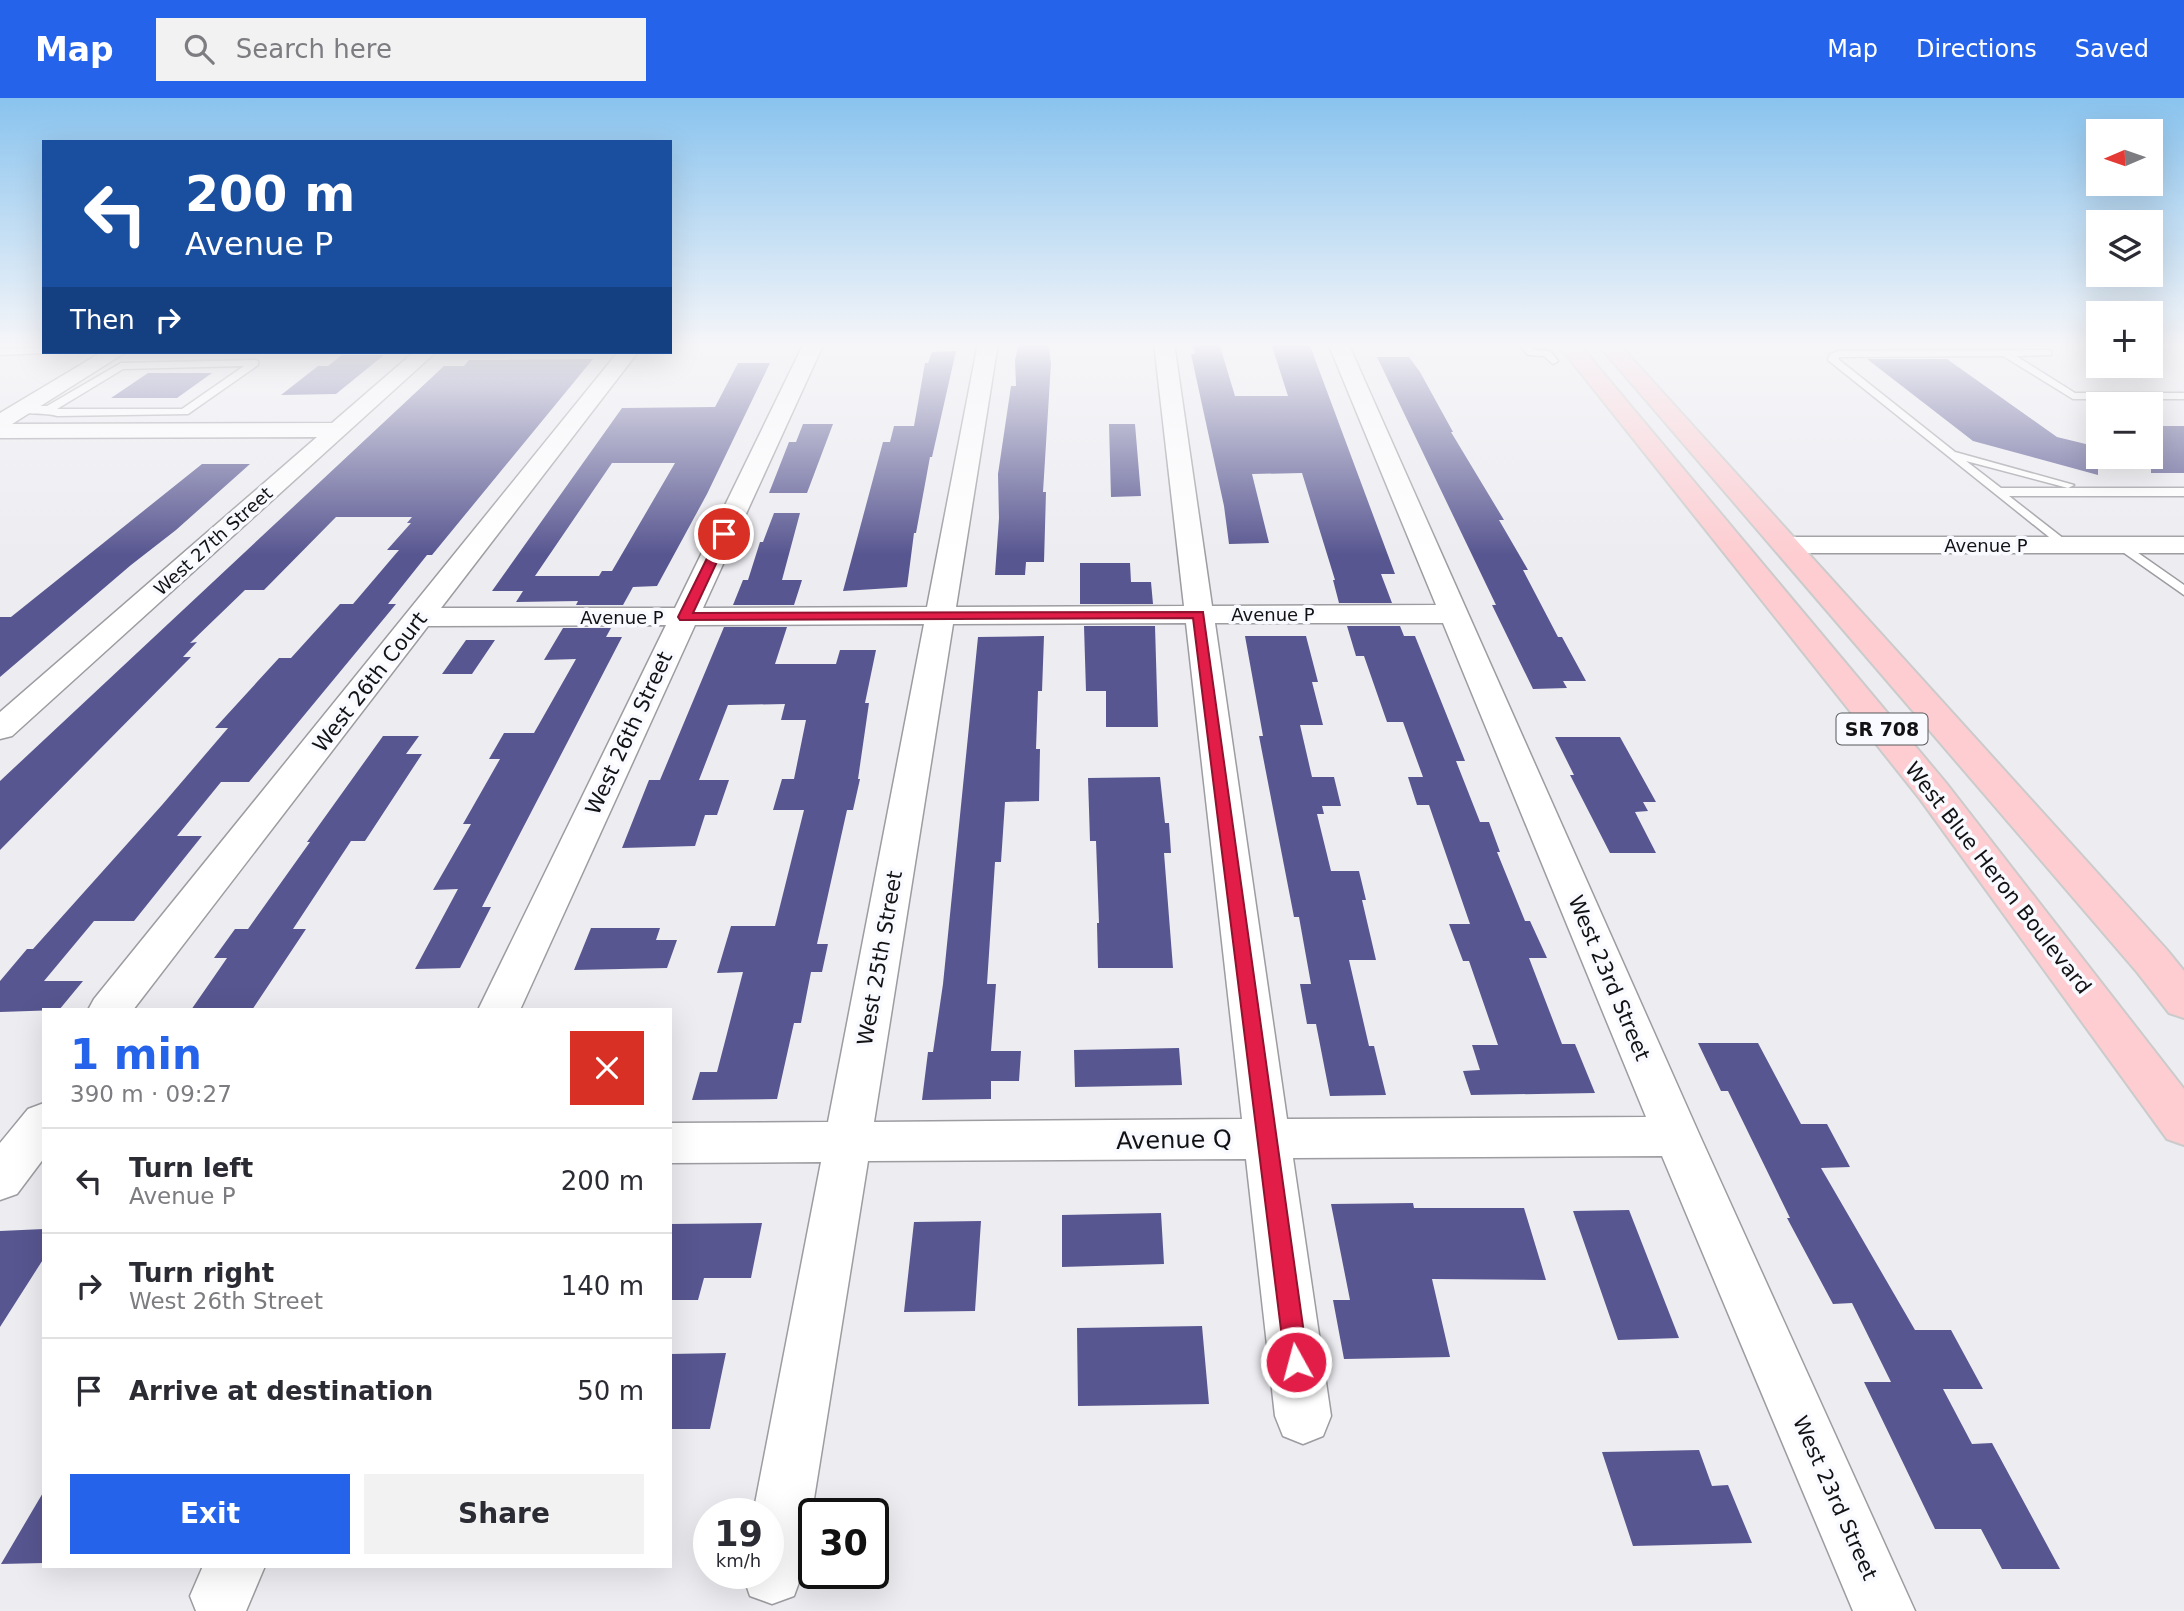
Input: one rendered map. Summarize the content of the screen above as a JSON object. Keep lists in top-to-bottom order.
{
  "streets": {
    "main road": ["SR 708", "West Blue Heron Boulevard"],
    "street": [
      "West 27th Street",
      "Avenue P",
      "West 26th Court",
      "West 26th Street",
      "West 25th Street",
      "West 23rd Street",
      "Avenue Q"
    ]
  },
  "crossings": [
    ["Avenue P", "West 26th Court"],
    ["Avenue P", "SR 708"],
    ["Avenue P", "West 26th Street"],
    ["Avenue P", "West 25th Street"],
    ["Avenue P", "West 23rd Street"],
    ["West 25th Street", "Avenue Q"],
    ["West 23rd Street", "Avenue Q"]
  ],
  "north": "left",
  "page": {
    "header": "Map",
    "search": "Search here",
    "nav": ["Map", "Directions", "Saved"],
    "map_buttons": ["+", "−"],
    "turn": ["200 m", "Avenue P"],
    "then": "Then",
    "heading": ["1 min", "390 m · 09:27"],
    "list": [
      {
        "name": "Turn left",
        "note": "Avenue P",
        "value": "200 m"
      },
      {
        "name": "Turn right",
        "note": "West 26th Street",
        "value": "140 m"
      },
      {
        "name": "Arrive at destination",
        "value": "50 m"
      }
    ],
    "buttons": ["Exit", "Share"],
    "speed": "19 km/h",
    "limit": "30"
  }
}
